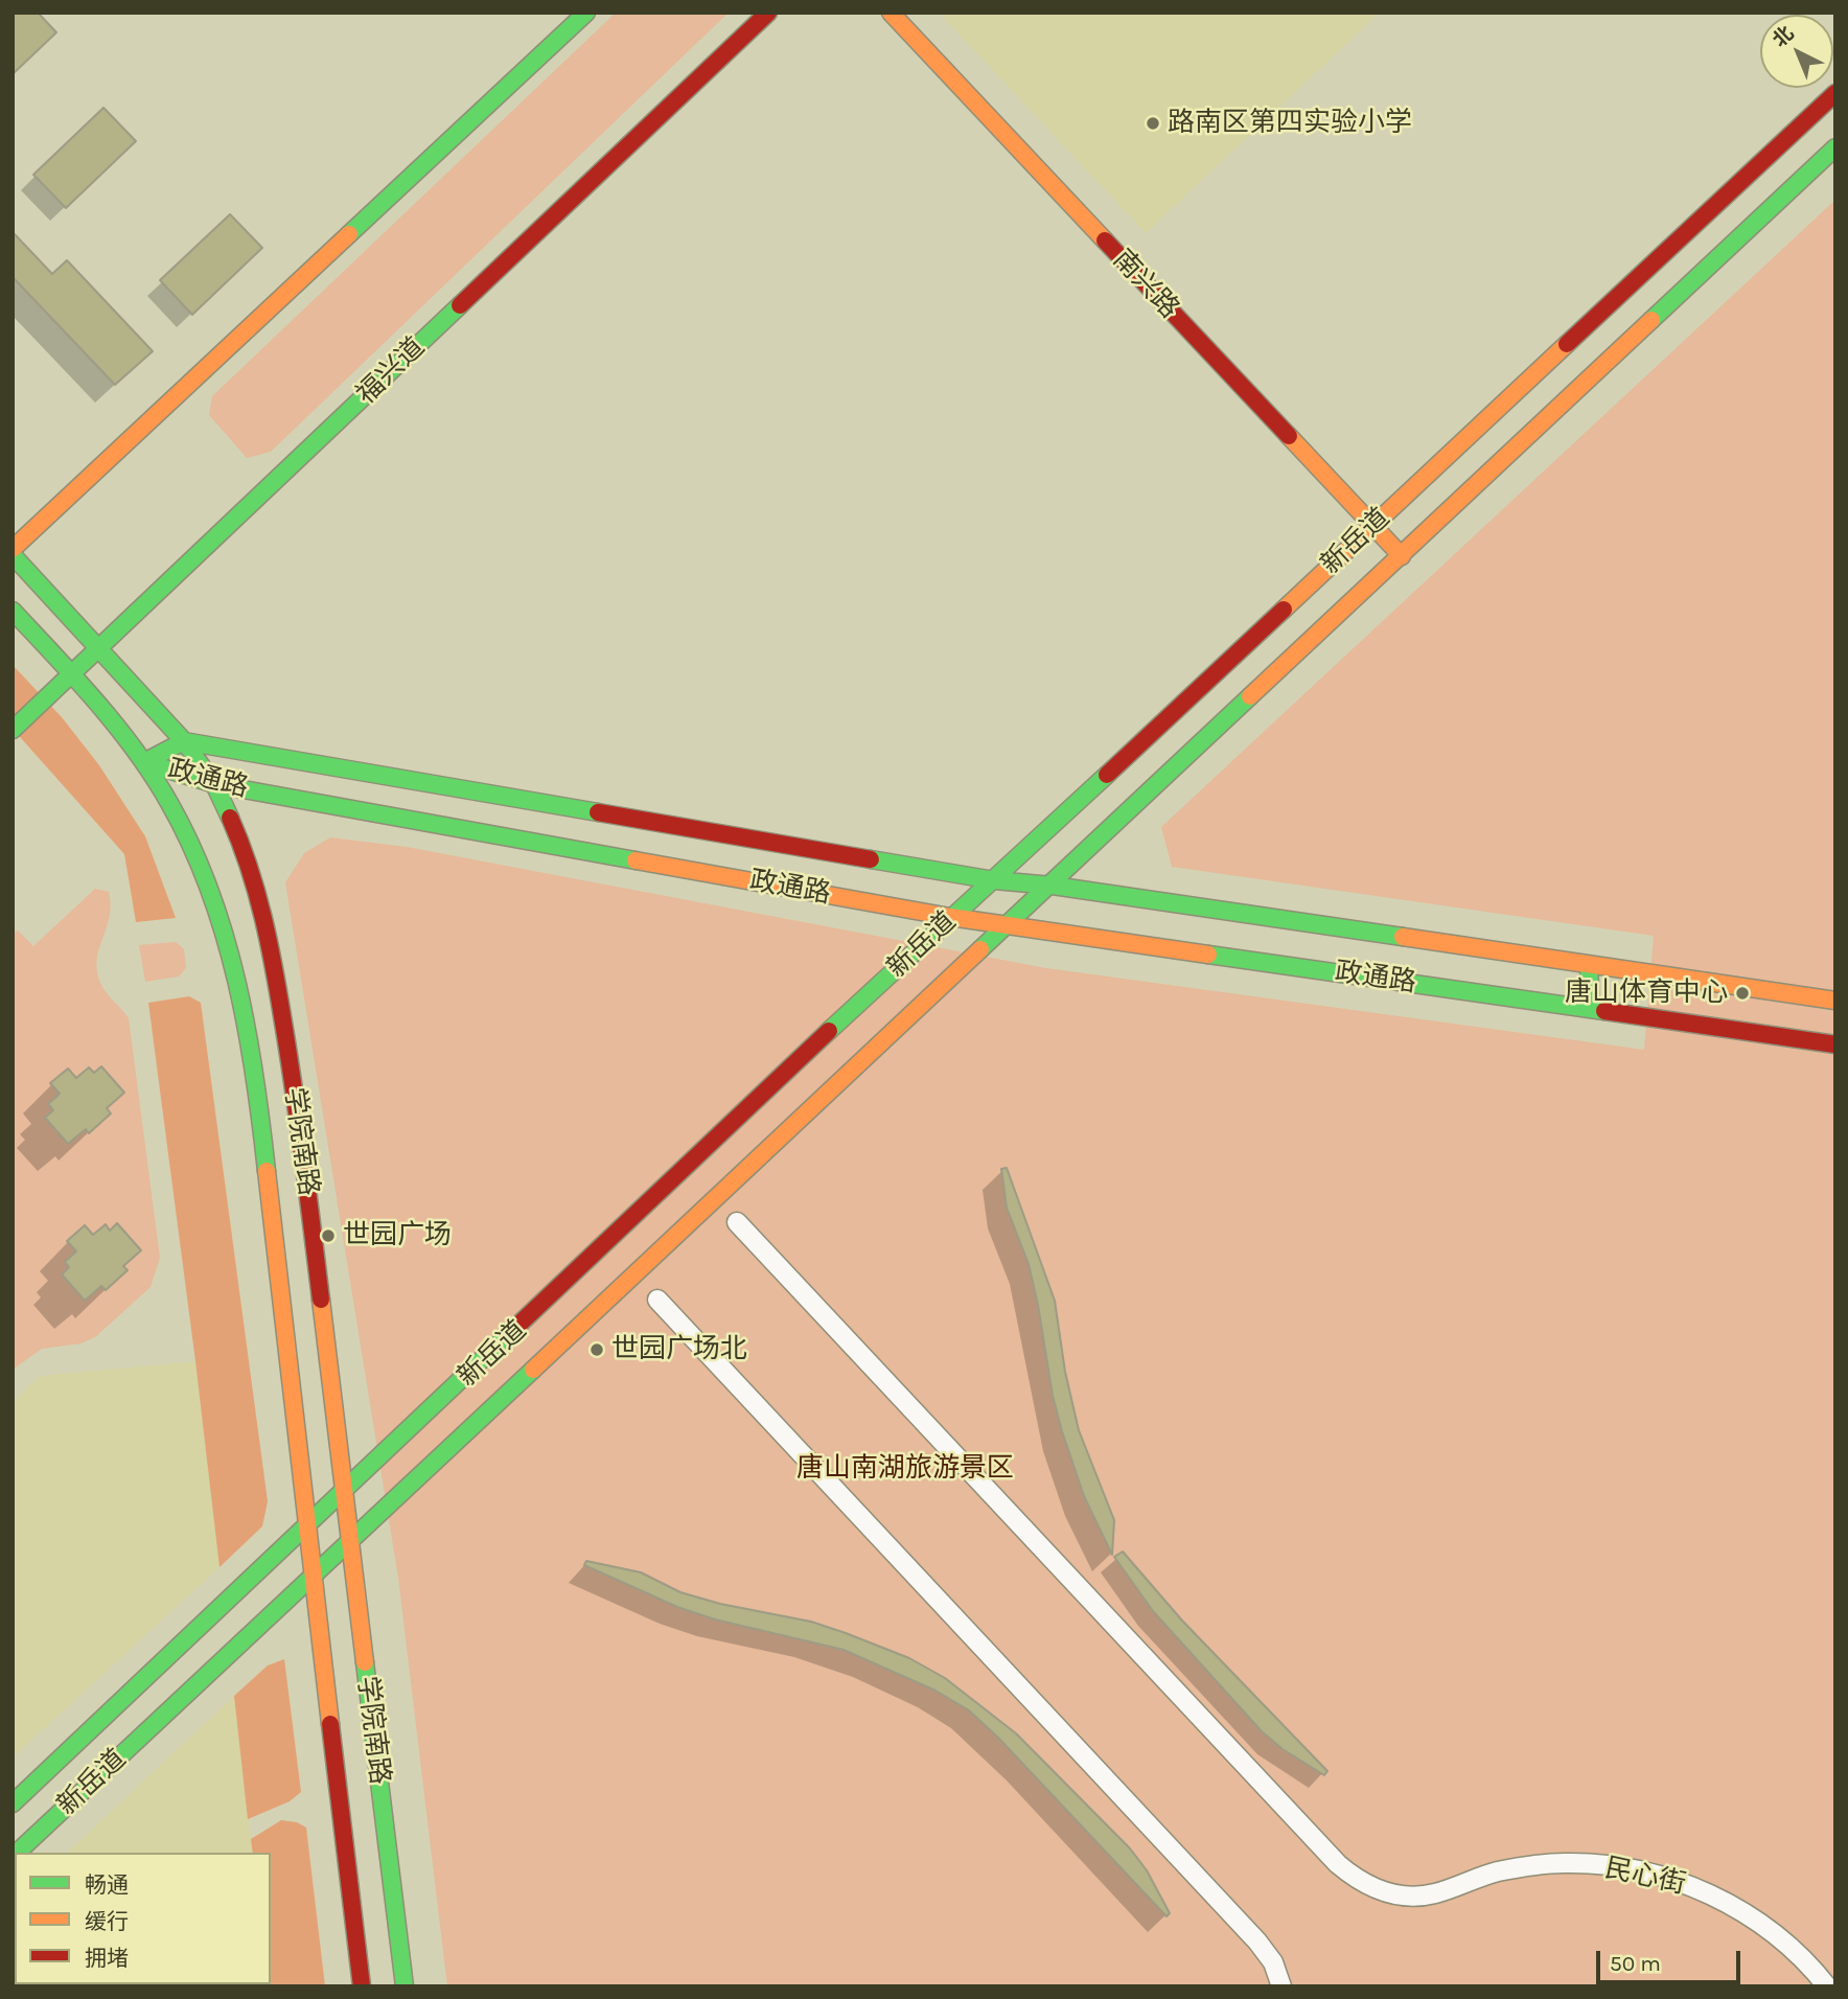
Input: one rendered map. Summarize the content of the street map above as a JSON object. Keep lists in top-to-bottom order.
{
  "streets": {
    "main road": [
      "南兴路",
      "福兴道",
      "新岳道",
      "政通路",
      "学院南路"
    ],
    "street": ["民心街"]
  },
  "crossings": [
    ["南兴路", "新岳道"],
    ["福兴道", "学院南路"],
    ["新岳道", "政通路"],
    ["新岳道", "学院南路"],
    ["政通路", "学院南路"]
  ],
  "parks": ["唐山南湖旅游景区"],
  "places": [
    "路南区第四实验小学",
    "唐山体育中心",
    "世园广场",
    "世园广场北"
  ],
  "legend": ["畅通", "缓行", "拥堵"],
  "scale_bar": "50 m",
  "north": "top left"
}
